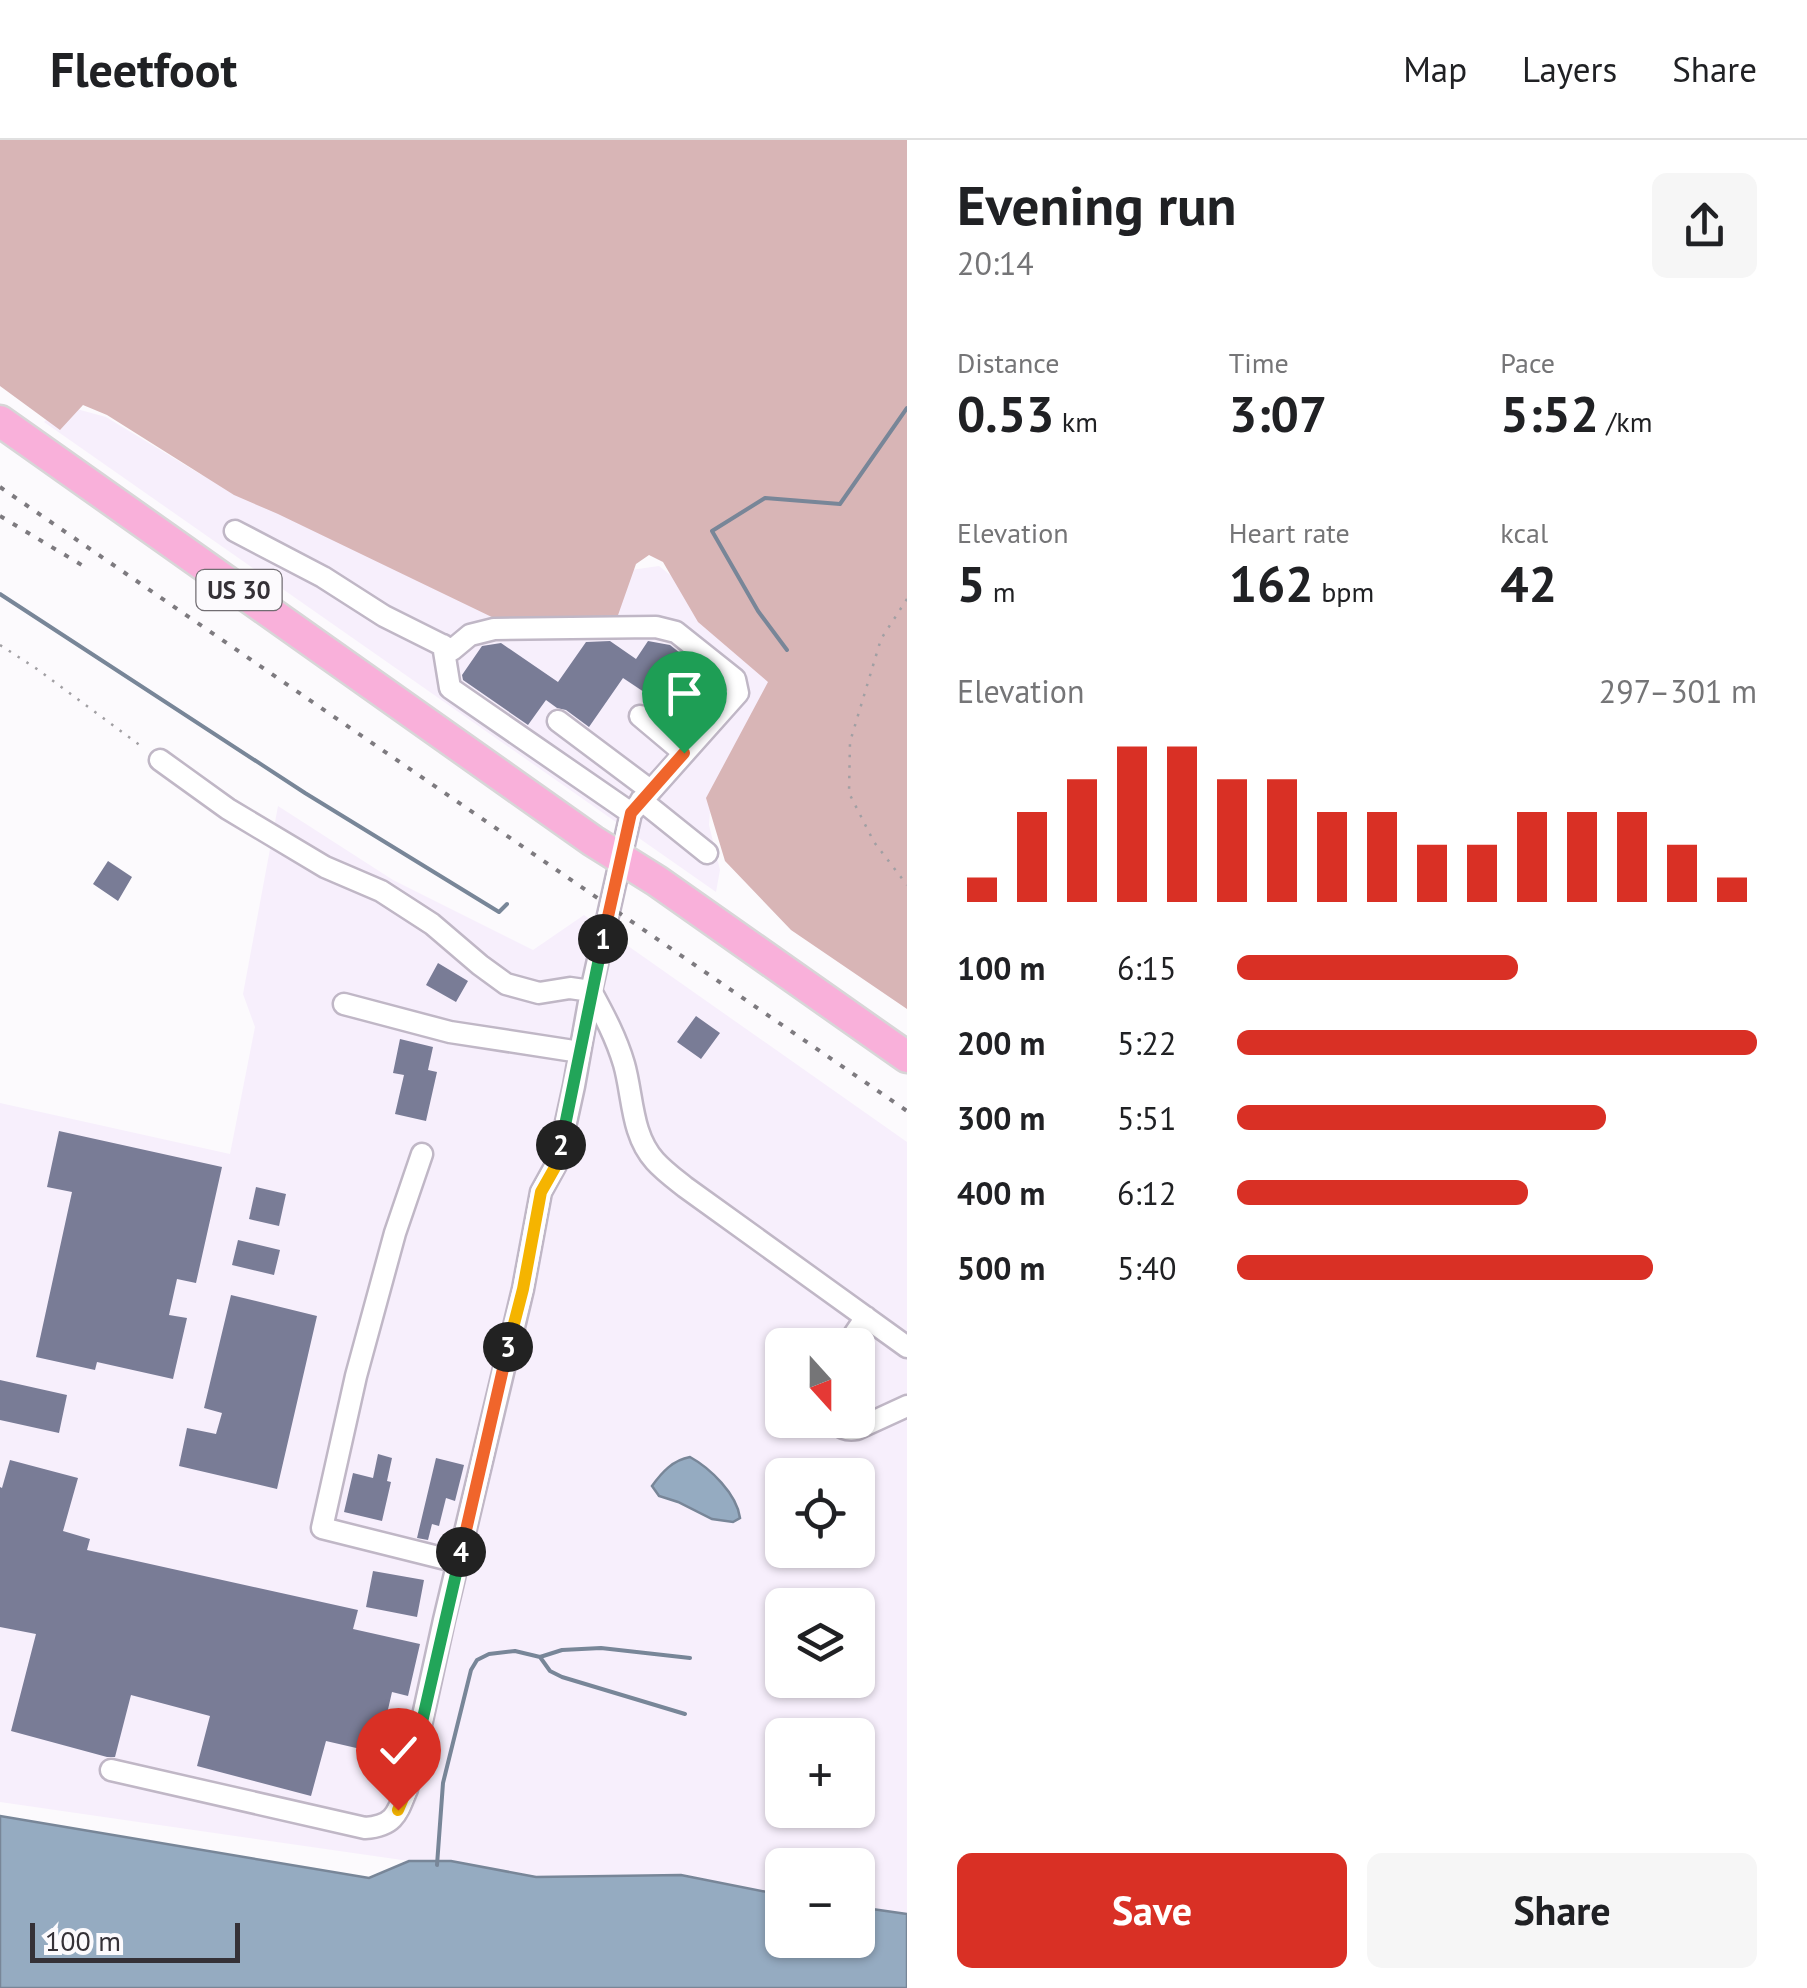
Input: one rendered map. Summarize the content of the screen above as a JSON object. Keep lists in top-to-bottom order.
{
  "streets": {
    "highway": ["US 30"]
  },
  "scale_bar": "100 m",
  "north": "bottom",
  "page": {
    "header": "Fleetfoot",
    "nav": ["Map", "Layers", "Share"],
    "heading": ["Evening run", "20:14"],
    "stats": [
      ["Distance", "0.53 km"],
      ["Time", "3:07"],
      ["Pace", "5:52 /km"],
      ["Elevation", "5 m"],
      ["Heart rate", "162 bpm"],
      ["kcal", "42"]
    ],
    "chart": ["Elevation", "297–301 m"],
    "pins": [
      "1",
      "2",
      "3",
      "4"
    ],
    "list": [
      {
        "name": "100 m",
        "note": "6:15"
      },
      {
        "name": "200 m",
        "note": "5:22"
      },
      {
        "name": "300 m",
        "note": "5:51"
      },
      {
        "name": "400 m",
        "note": "6:12"
      },
      {
        "name": "500 m",
        "note": "5:40"
      }
    ],
    "map_buttons": ["+", "−"],
    "buttons": ["Save", "Share"],
    "scale": "100 m"
  }
}
